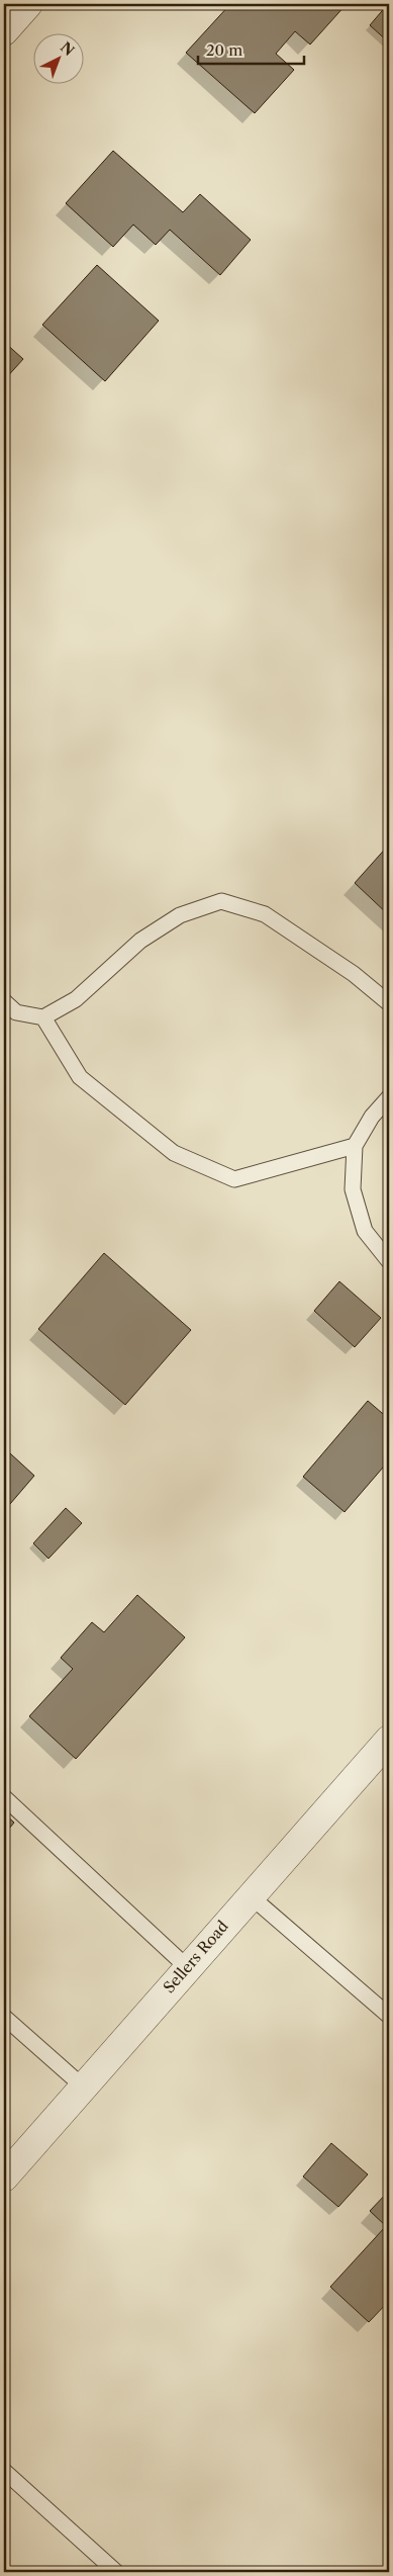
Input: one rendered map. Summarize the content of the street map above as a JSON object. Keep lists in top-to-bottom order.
{
  "streets": {
    "street": ["Sellers Road"]
  },
  "scale_bar": "20 m",
  "north": "top right"
}
